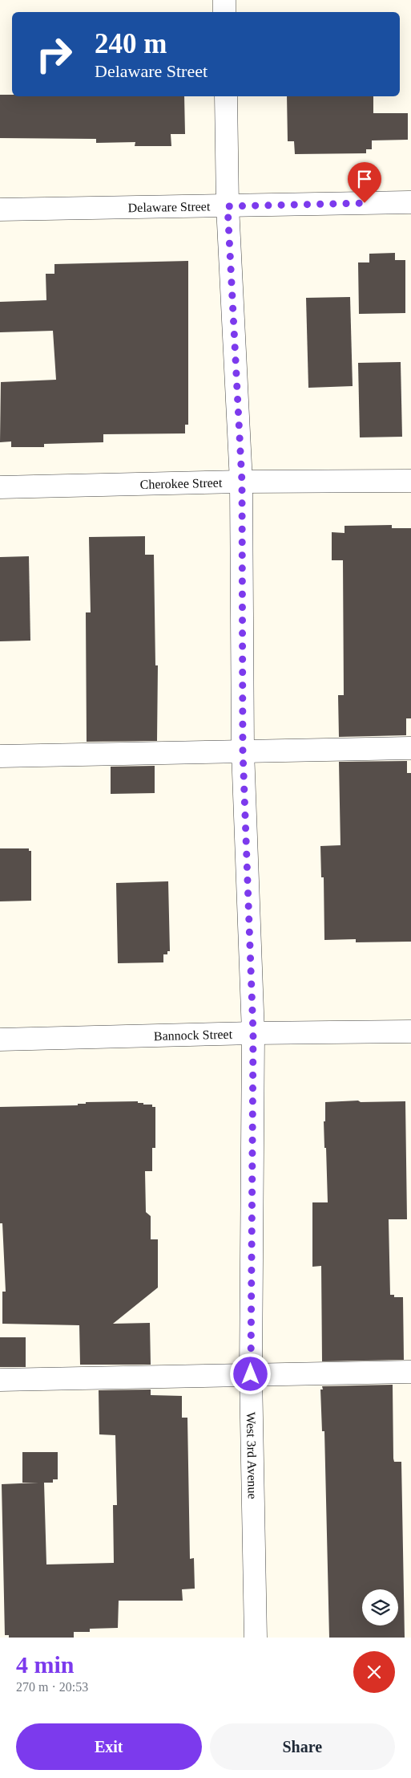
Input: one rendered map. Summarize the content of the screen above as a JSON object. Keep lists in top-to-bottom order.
{
  "streets": {
    "street": [
      "Delaware Street",
      "Cherokee Street",
      "Bannock Street",
      "West 3rd Avenue"
    ]
  },
  "crossings": [
    ["Delaware Street", "West 3rd Avenue"],
    ["Cherokee Street", "West 3rd Avenue"],
    ["Bannock Street", "West 3rd Avenue"]
  ],
  "page": {
    "turn": ["240 m", "Delaware Street"],
    "heading": ["4 min", "270 m · 20:53"],
    "buttons": ["Exit", "Share"]
  }
}
